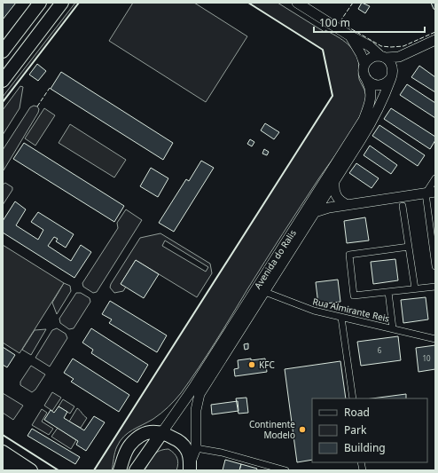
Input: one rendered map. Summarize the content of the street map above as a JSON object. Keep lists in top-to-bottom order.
{
  "streets": {
    "street": ["Avenida do Ralis", "Rua Almirante Reis"]
  },
  "crossings": [
    ["Avenida do Ralis", "Rua Almirante Reis"]
  ],
  "places": ["KFC", "Continente Modelo"],
  "house_numbers": ["6", "10"],
  "legend": ["Road", "Park", "Building"],
  "scale_bar": "100 m"
}
